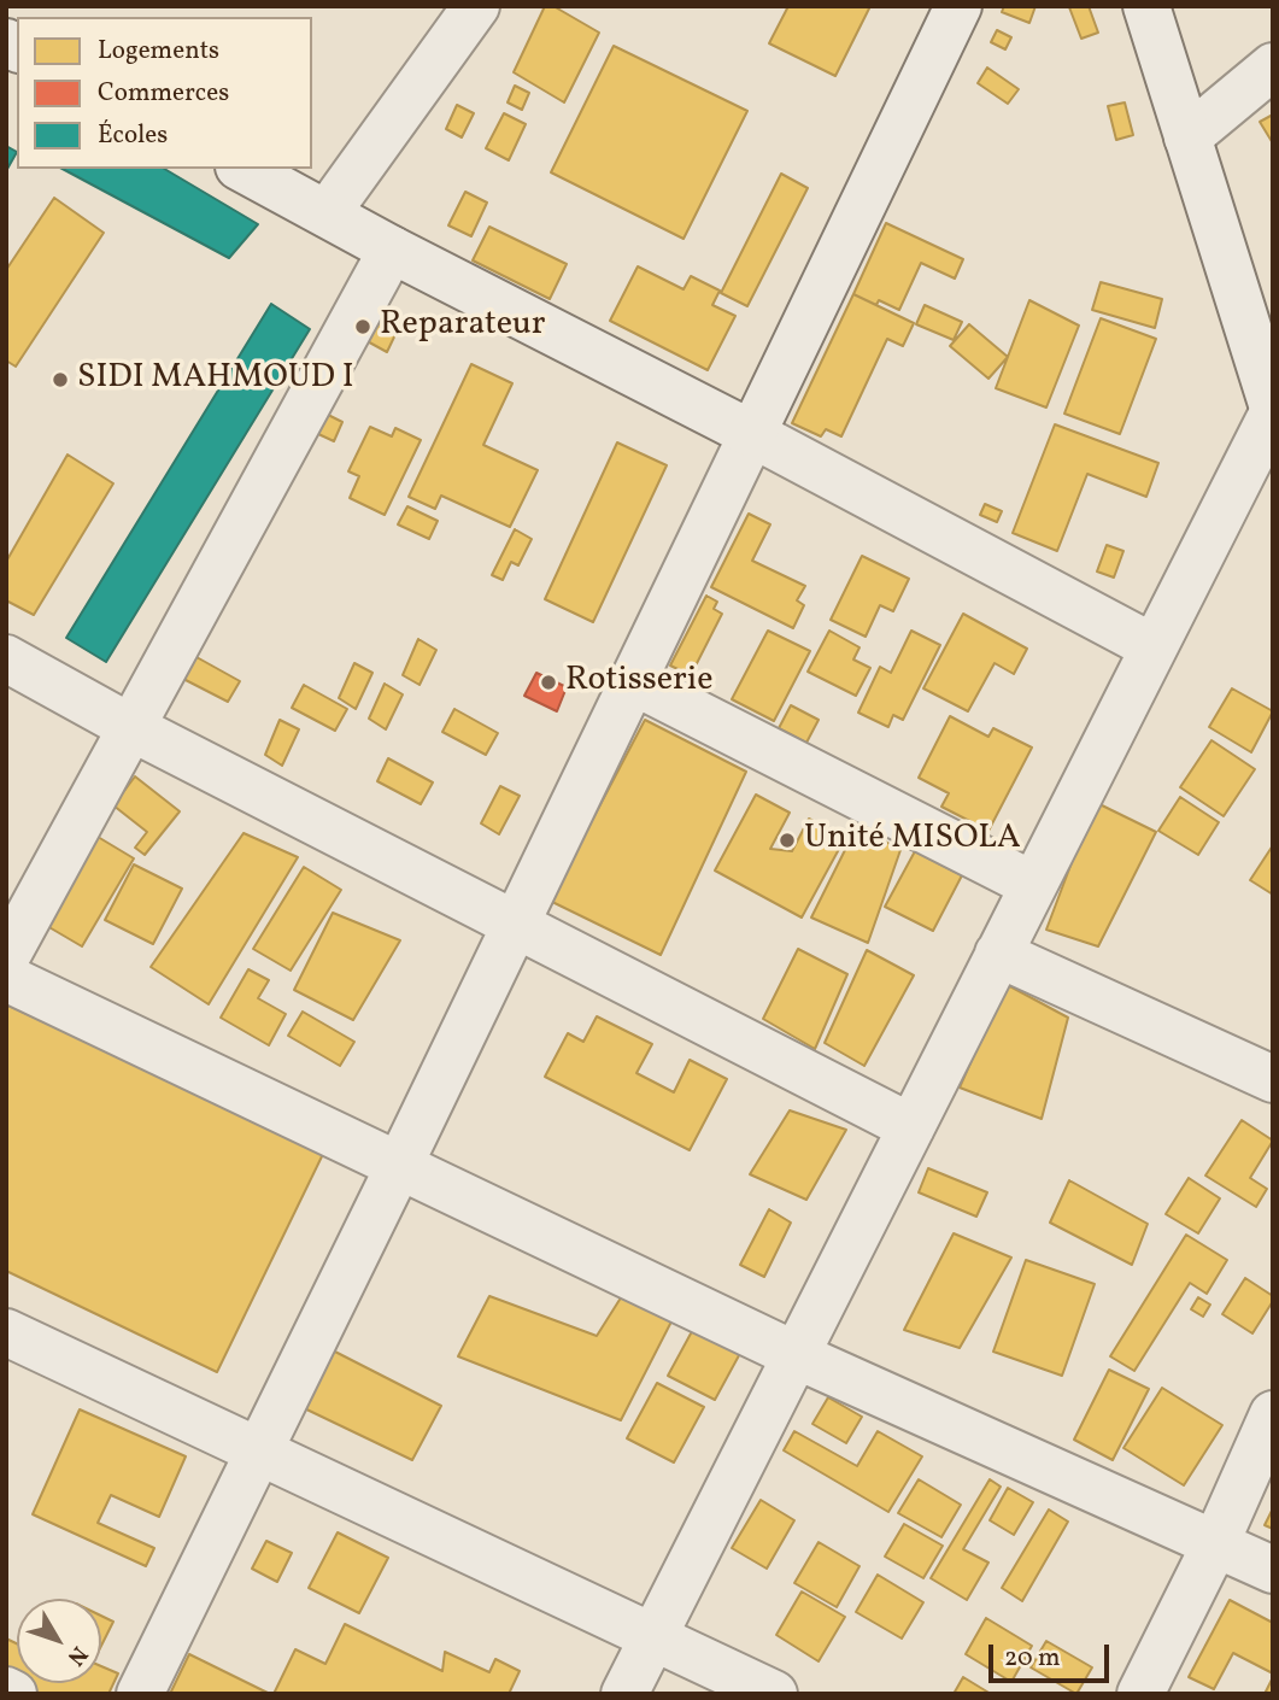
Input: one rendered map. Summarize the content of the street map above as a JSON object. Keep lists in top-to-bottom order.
{
  "places": [
    "Reparateur",
    "SIDI MAHMOUD I",
    "Rotisserie",
    "Unité MISOLA"
  ],
  "legend": ["Logements", "Commerces", "Écoles"],
  "scale_bar": "20 m",
  "north": "bottom right"
}
